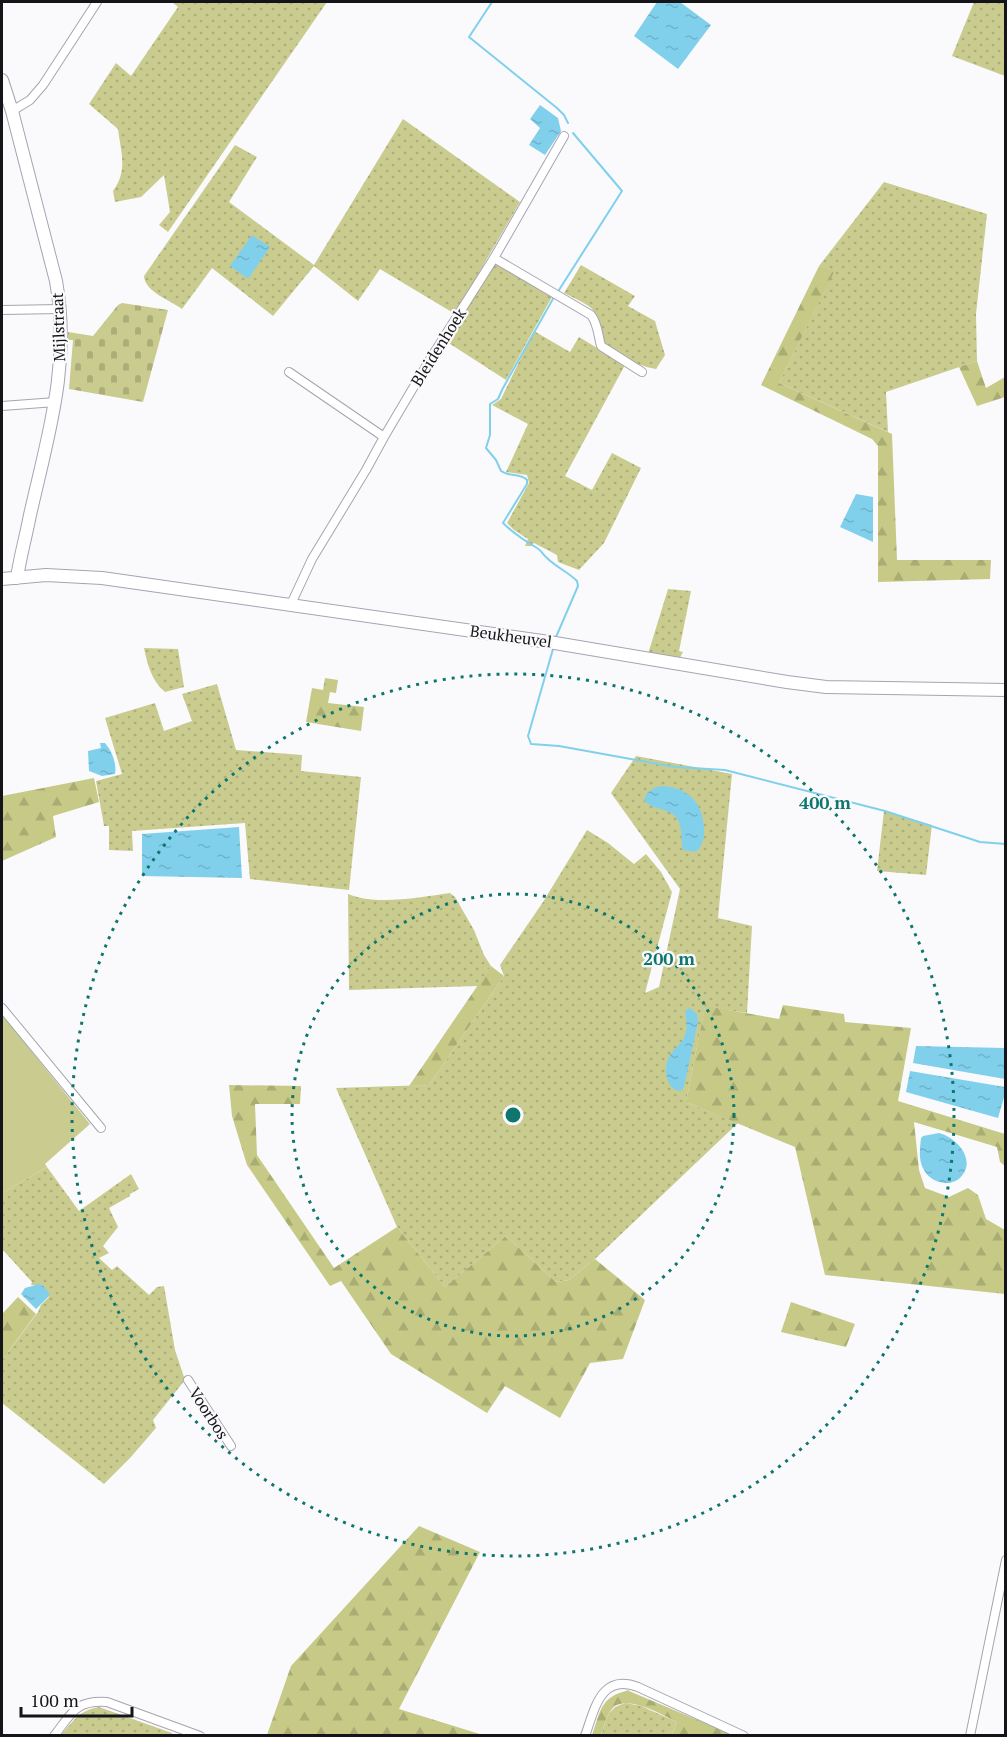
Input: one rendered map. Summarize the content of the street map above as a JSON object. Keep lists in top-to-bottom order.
{
  "streets": {
    "street": [
      "Mijlstraat",
      "Bleidenhoek",
      "Beukheuvel",
      "Voorbos"
    ]
  },
  "crossings": [
    ["Mijlstraat", "Beukheuvel"],
    ["Bleidenhoek", "Beukheuvel"]
  ],
  "scale_bar": "100 m",
  "rings": ["400 m", "200 m"]
}
